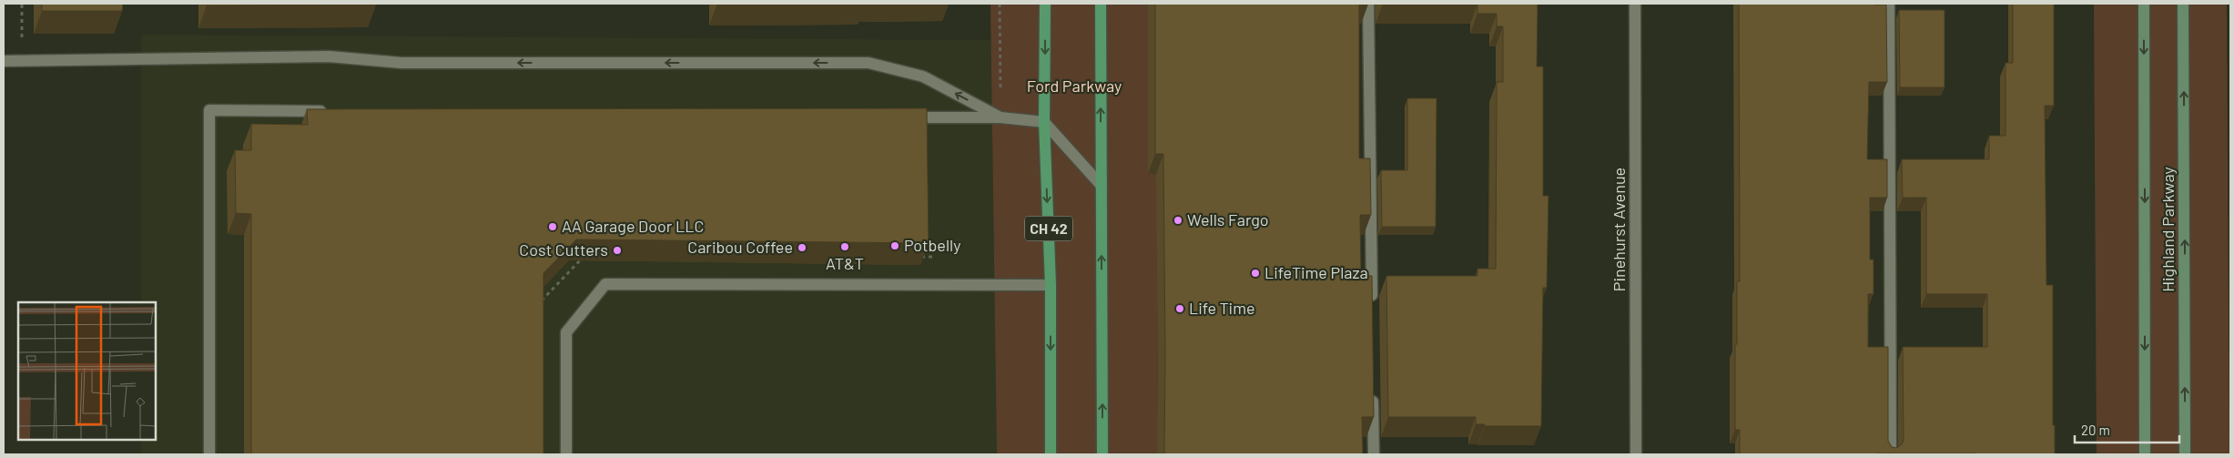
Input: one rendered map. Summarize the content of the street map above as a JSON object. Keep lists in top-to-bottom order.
{
  "streets": {
    "main road": ["CH 42"],
    "street": ["Pinehurst Avenue", "Highland Parkway"]
  },
  "parks": ["Ford Parkway"],
  "places": [
    "Wells Fargo",
    "AA Garage Door LLC",
    "Potbelly",
    "AT&T",
    "Caribou Coffee",
    "Cost Cutters",
    "LifeTime Plaza",
    "Life Time"
  ],
  "scale_bar": "20 m"
}
